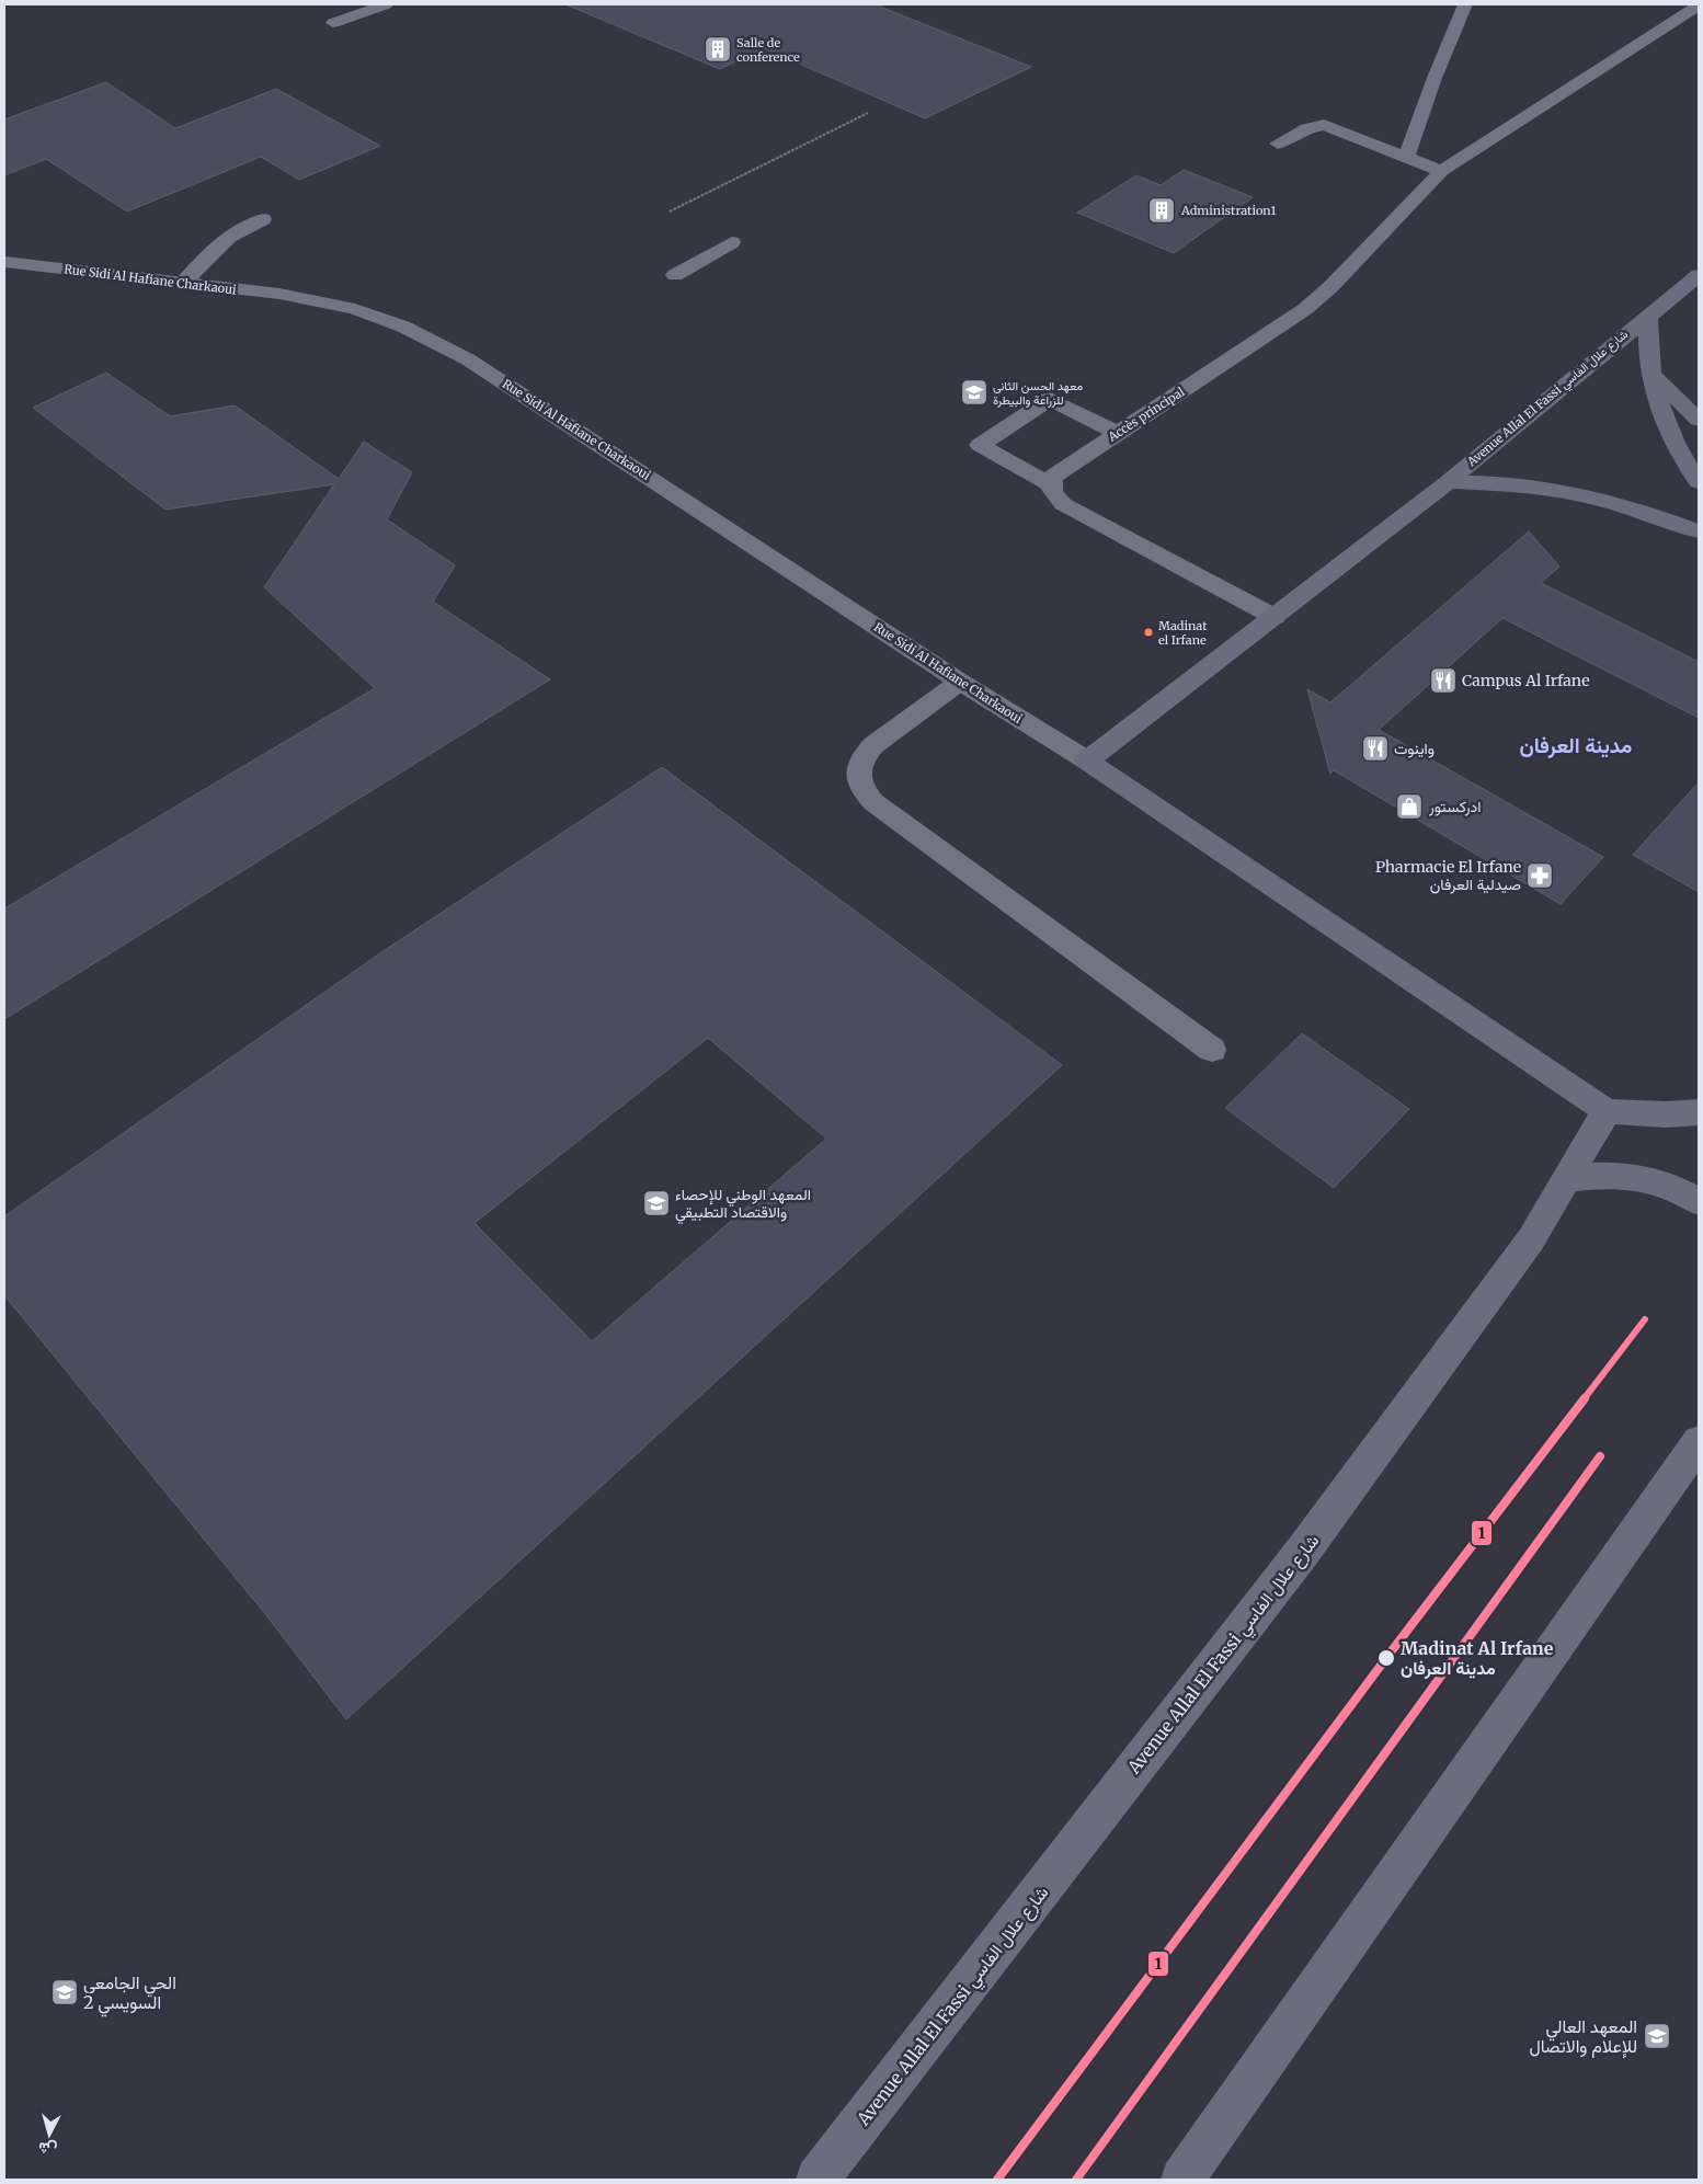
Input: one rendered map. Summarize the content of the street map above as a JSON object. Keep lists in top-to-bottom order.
{
  "streets": {
    "street": ["Rue Sidi Al Hafiane Charkaoui", "Avenue Allal El Fassi شارع علال الفاسي", "Accès principal"]
  },
  "crossings": [
    ["Rue Sidi Al Hafiane Charkaoui", "Avenue Allal El Fassi شارع علال الفاسي"]
  ],
  "districts": ["مدينة العرفان"],
  "places": {
    "building": ["Salle de conference", "Administration1"],
    "school or university": [
      "معهد الحسن الثاني للزراعة والبيطرة",
      "المعهد الوطني للإحصاء والاقتصاد التطبيقي",
      "الحي الجامعي السويسي 2",
      "المعهد العالي للإعلام والاتصال"
    ],
    "other": ["Madinat el Irfane", "Madinat Al Irfane مدينة العرفان"],
    "restaurant": ["Campus Al Irfane", "واينوت"],
    "shop": ["ادركستور"],
    "pharmacy": ["Pharmacie El Irfane صيدلية العرفان"]
  },
  "lines": ["transit line 1"],
  "north": "bottom"
}
